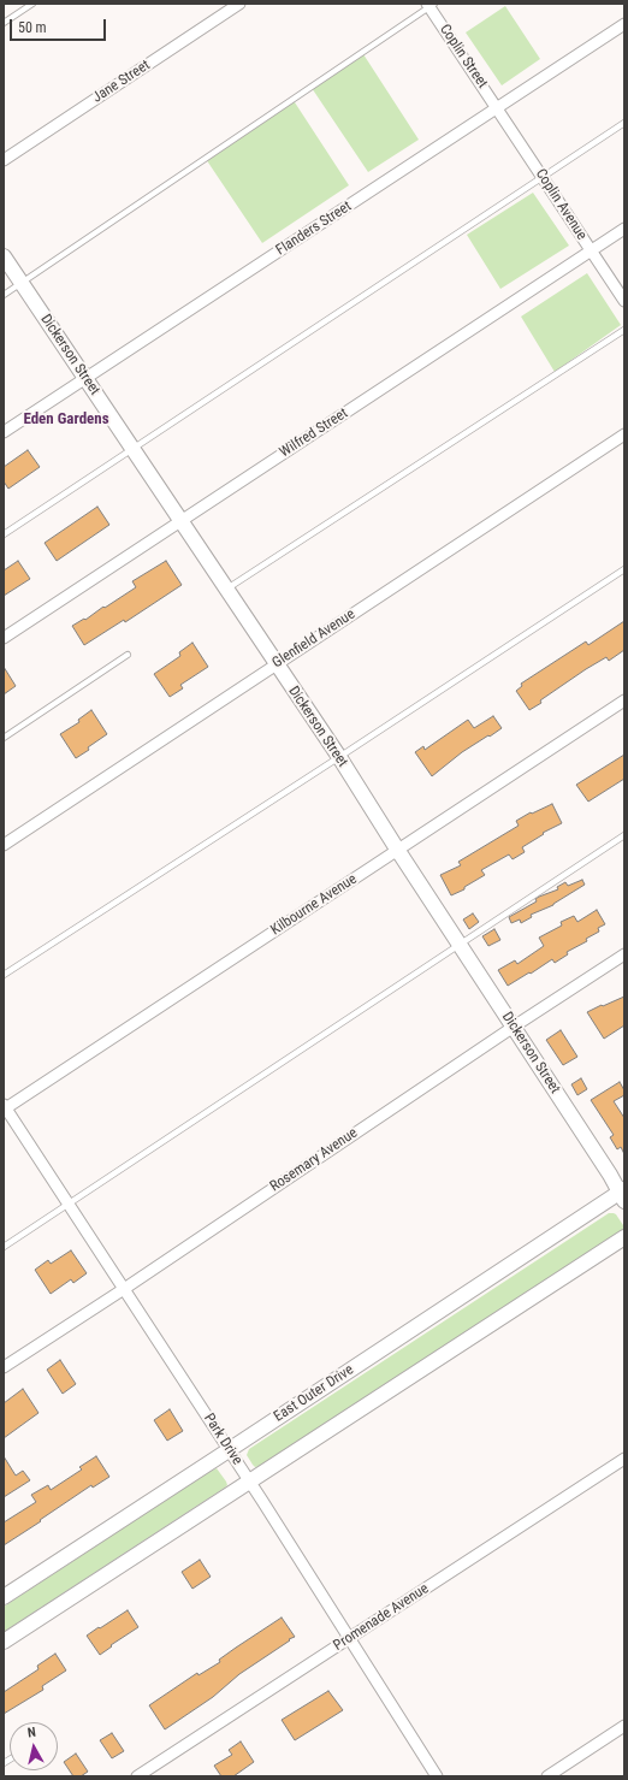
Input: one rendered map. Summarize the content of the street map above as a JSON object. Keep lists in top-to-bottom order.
{
  "streets": {
    "street": [
      "Coplin Street",
      "Jane Street",
      "Coplin Avenue",
      "Flanders Street",
      "Dickerson Street",
      "Wilfred Street",
      "Glenfield Avenue",
      "Kilbourne Avenue",
      "Rosemary Avenue",
      "East Outer Drive",
      "Park Drive",
      "Promenade Avenue"
    ]
  },
  "crossings": [
    ["Coplin Street", "Coplin Avenue"],
    ["Coplin Street", "Flanders Street"],
    ["Coplin Avenue", "Flanders Street"],
    ["Coplin Avenue", "Wilfred Street"],
    ["Flanders Street", "Dickerson Street"],
    ["Dickerson Street", "Wilfred Street"],
    ["Dickerson Street", "Glenfield Avenue"],
    ["Dickerson Street", "Kilbourne Avenue"],
    ["Dickerson Street", "Rosemary Avenue"],
    ["Dickerson Street", "East Outer Drive"],
    ["Kilbourne Avenue", "Park Drive"],
    ["Rosemary Avenue", "Park Drive"],
    ["East Outer Drive", "Park Drive"],
    ["Park Drive", "Promenade Avenue"]
  ],
  "districts": ["Eden Gardens"],
  "scale_bar": "50 m",
  "north": "top"
}
